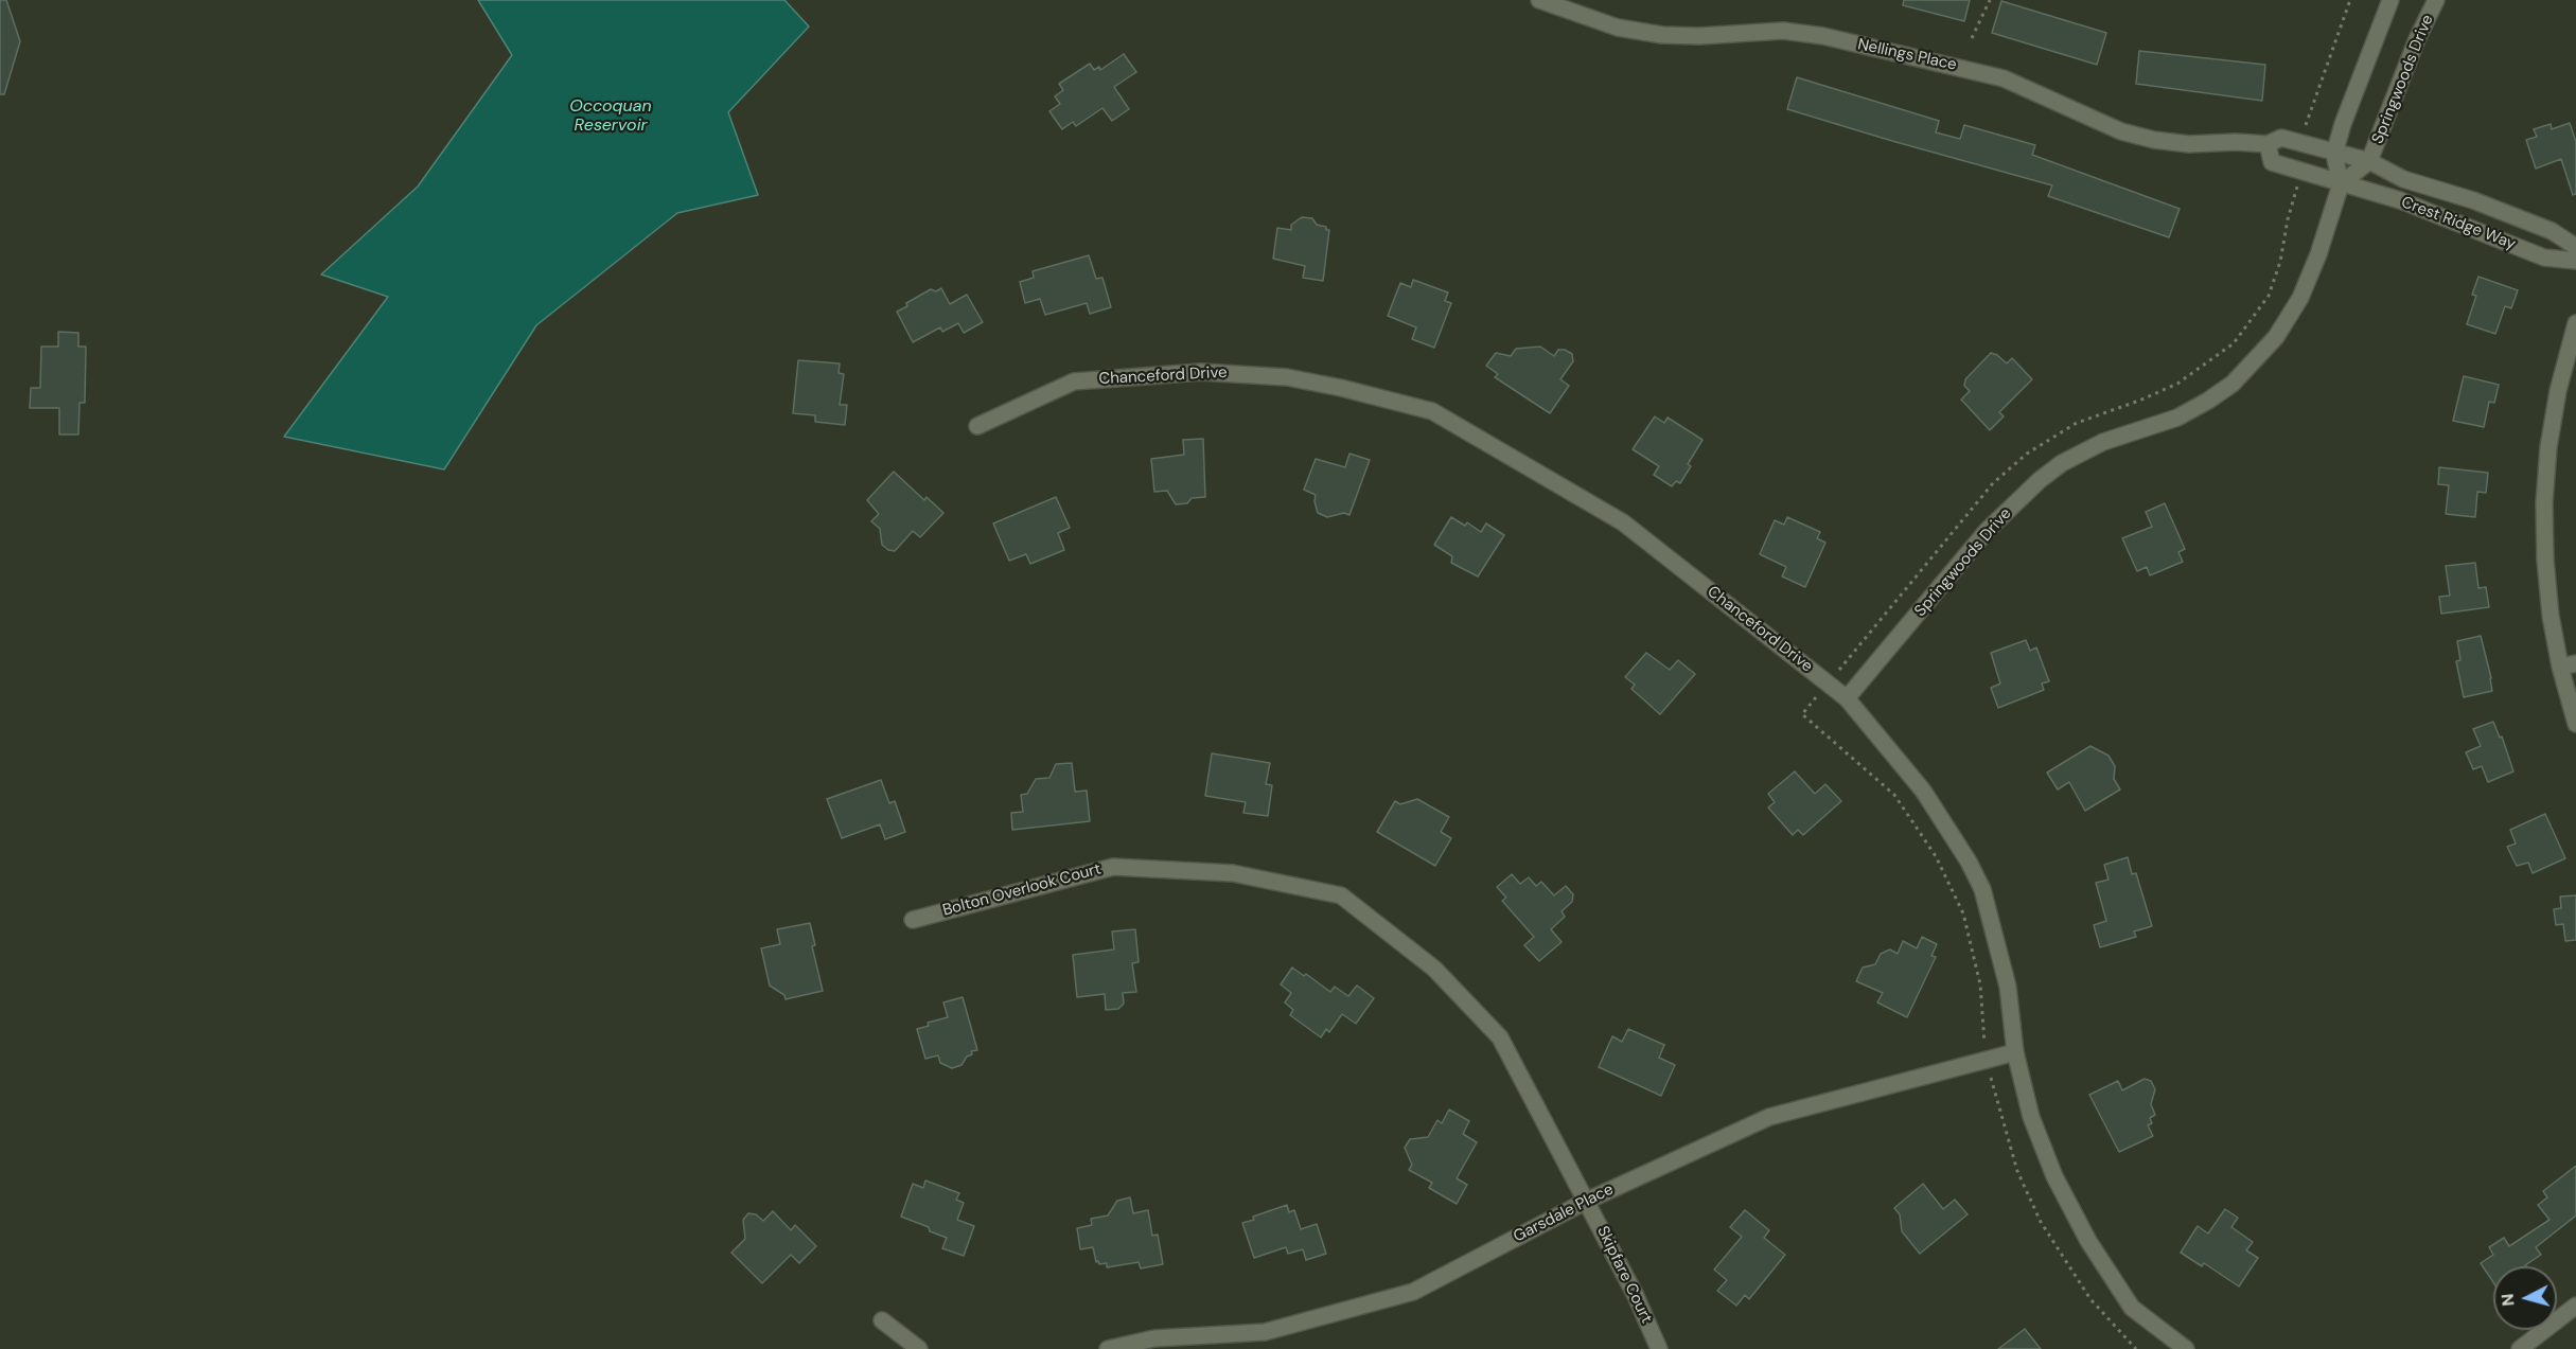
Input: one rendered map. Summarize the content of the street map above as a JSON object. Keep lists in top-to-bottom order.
{
  "streets": {
    "street": [
      "Nellings Place",
      "Springwoods Drive",
      "Crest Ridge Way",
      "Chanceford Drive",
      "Bolton Overlook Court",
      "Garsdale Place",
      "Skipfare Court"
    ]
  },
  "crossings": [
    ["Nellings Place", "Springwoods Drive"],
    ["Nellings Place", "Crest Ridge Way"],
    ["Springwoods Drive", "Crest Ridge Way"],
    ["Springwoods Drive", "Chanceford Drive"],
    ["Chanceford Drive", "Garsdale Place"],
    ["Bolton Overlook Court", "Garsdale Place"],
    ["Bolton Overlook Court", "Skipfare Court"],
    ["Garsdale Place", "Skipfare Court"]
  ],
  "water": ["Occoquan Reservoir"],
  "north": "left"
}
